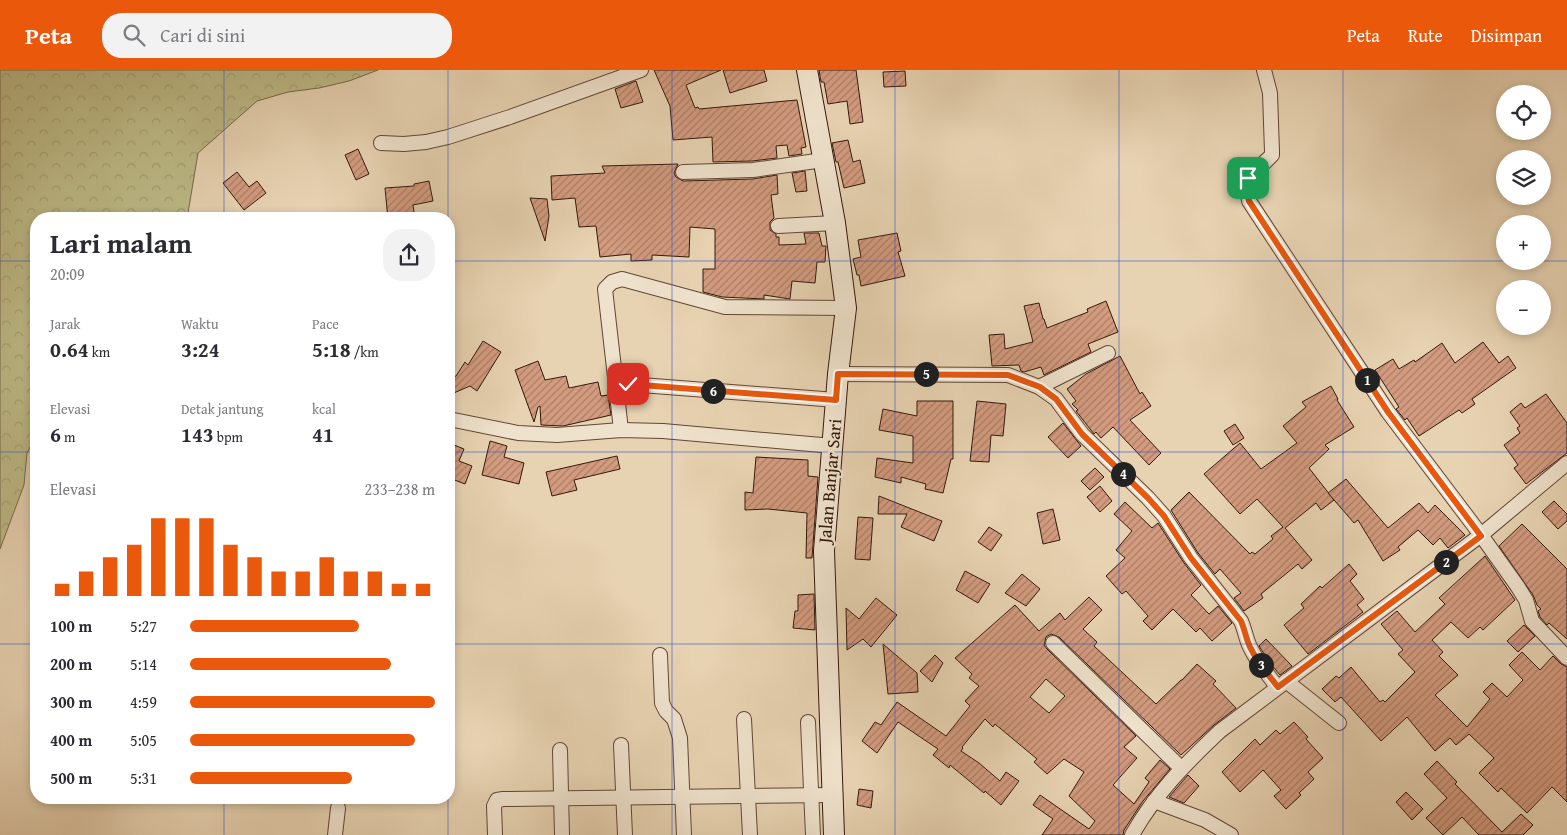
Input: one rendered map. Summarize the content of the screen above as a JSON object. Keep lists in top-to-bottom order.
{
  "streets": {
    "street": ["Jalan Banjar Sari"]
  },
  "page": {
    "header": "Peta",
    "search": "Cari di sini",
    "nav": ["Peta", "Rute", "Disimpan"],
    "map_buttons": ["+", "−"],
    "heading": ["Lari malam", "20:09"],
    "stats": [
      ["Jarak", "0.64 km"],
      ["Waktu", "3:24"],
      ["Pace", "5:18 /km"],
      ["Elevasi", "6 m"],
      ["Detak jantung", "143 bpm"],
      ["kcal", "41"]
    ],
    "pins": [
      "5",
      "1",
      "6",
      "4",
      "2",
      "3"
    ],
    "chart": ["Elevasi", "233–238 m"],
    "list": [
      {
        "name": "100 m",
        "note": "5:27"
      },
      {
        "name": "200 m",
        "note": "5:14"
      },
      {
        "name": "300 m",
        "note": "4:59"
      },
      {
        "name": "400 m",
        "note": "5:05"
      },
      {
        "name": "500 m",
        "note": "5:31"
      }
    ]
  }
}
